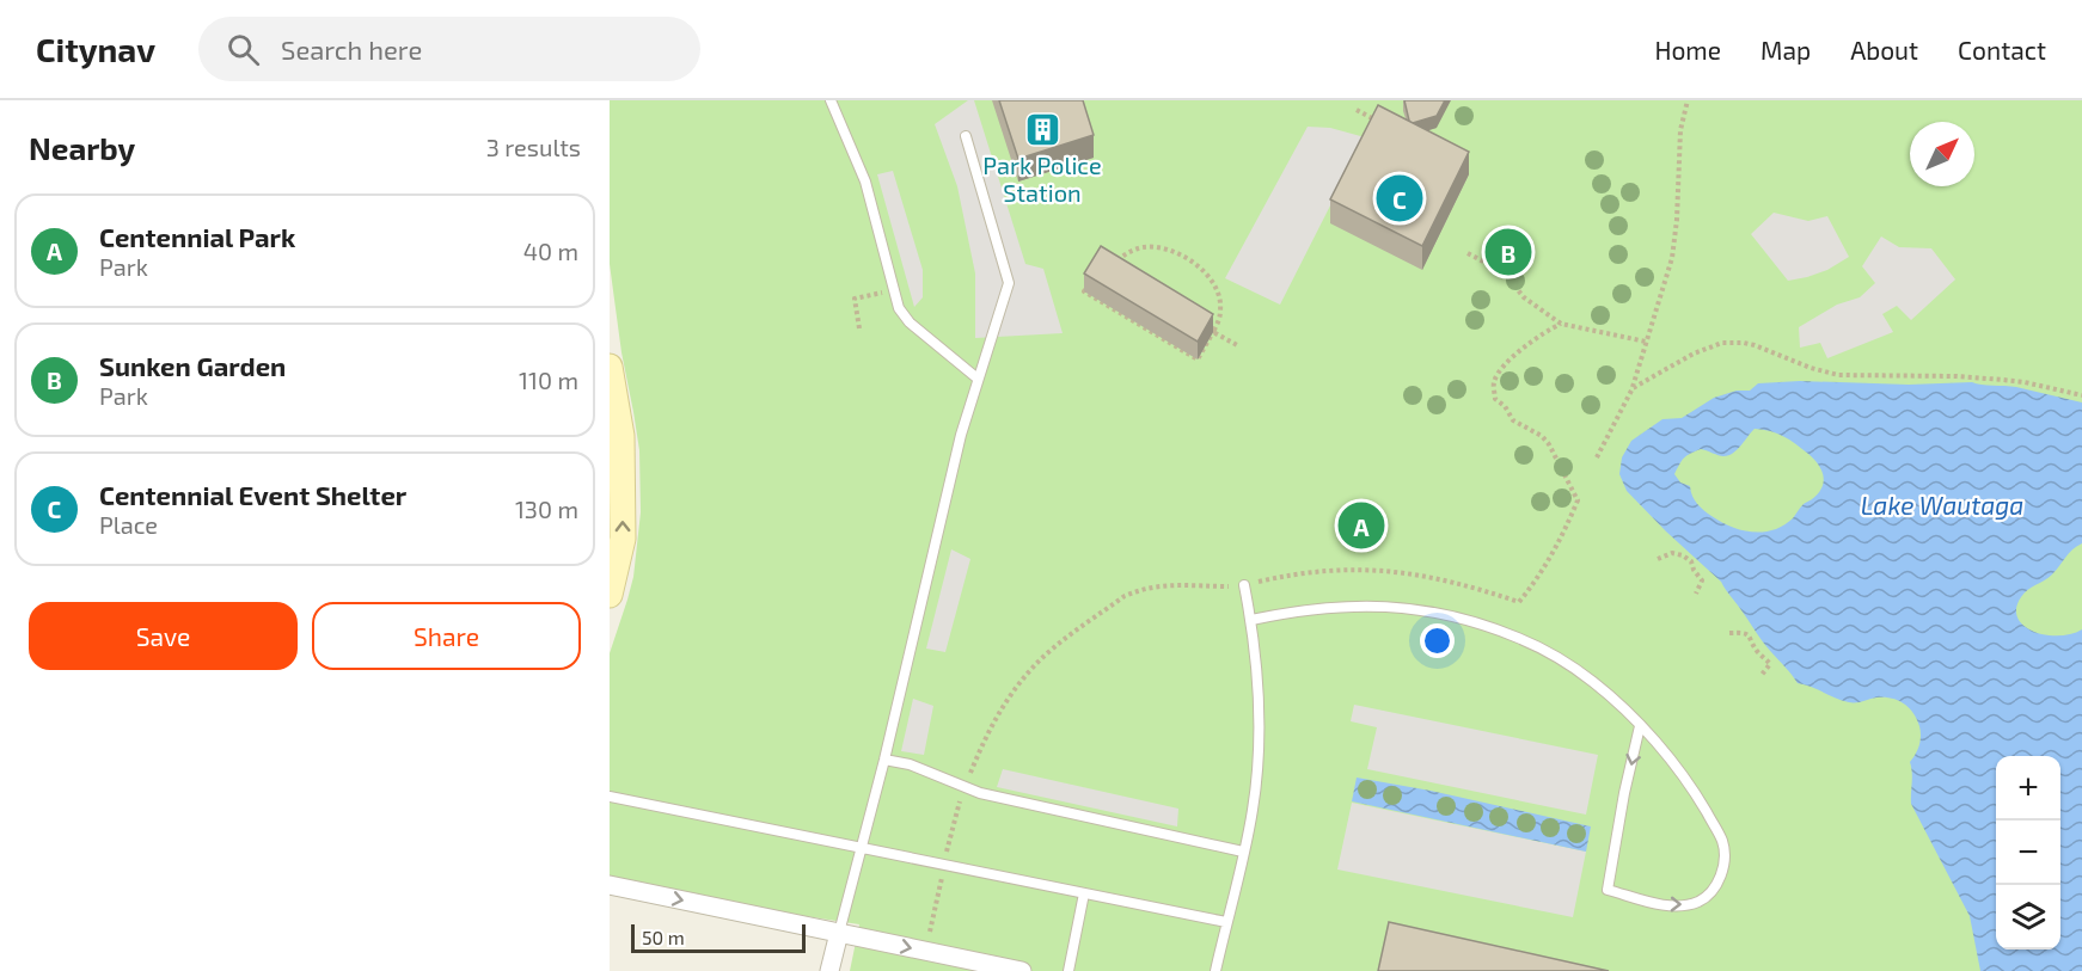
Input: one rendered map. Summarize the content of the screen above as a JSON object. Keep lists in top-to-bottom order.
{
  "water": ["Lake Wautaga"],
  "places": {
    "building": ["Park Police Station"]
  },
  "scale_bar": "50 m",
  "north": "top right",
  "page": {
    "header": "Citynav",
    "search": "Search here",
    "nav": [
      "Home",
      "Map",
      "About",
      "Contact"
    ],
    "heading": ["Nearby", "3 results"],
    "pins": ["C", "B", "A"],
    "list": [
      {
        "mark": "A",
        "name": "Centennial Park",
        "note": "Park",
        "value": "40 m"
      },
      {
        "mark": "B",
        "name": "Sunken Garden",
        "note": "Park",
        "value": "110 m"
      },
      {
        "mark": "C",
        "name": "Centennial Event Shelter",
        "note": "Place",
        "value": "130 m"
      }
    ],
    "buttons": ["Save", "Share"],
    "map_buttons": ["+", "−"],
    "scale": "50 m"
  }
}
